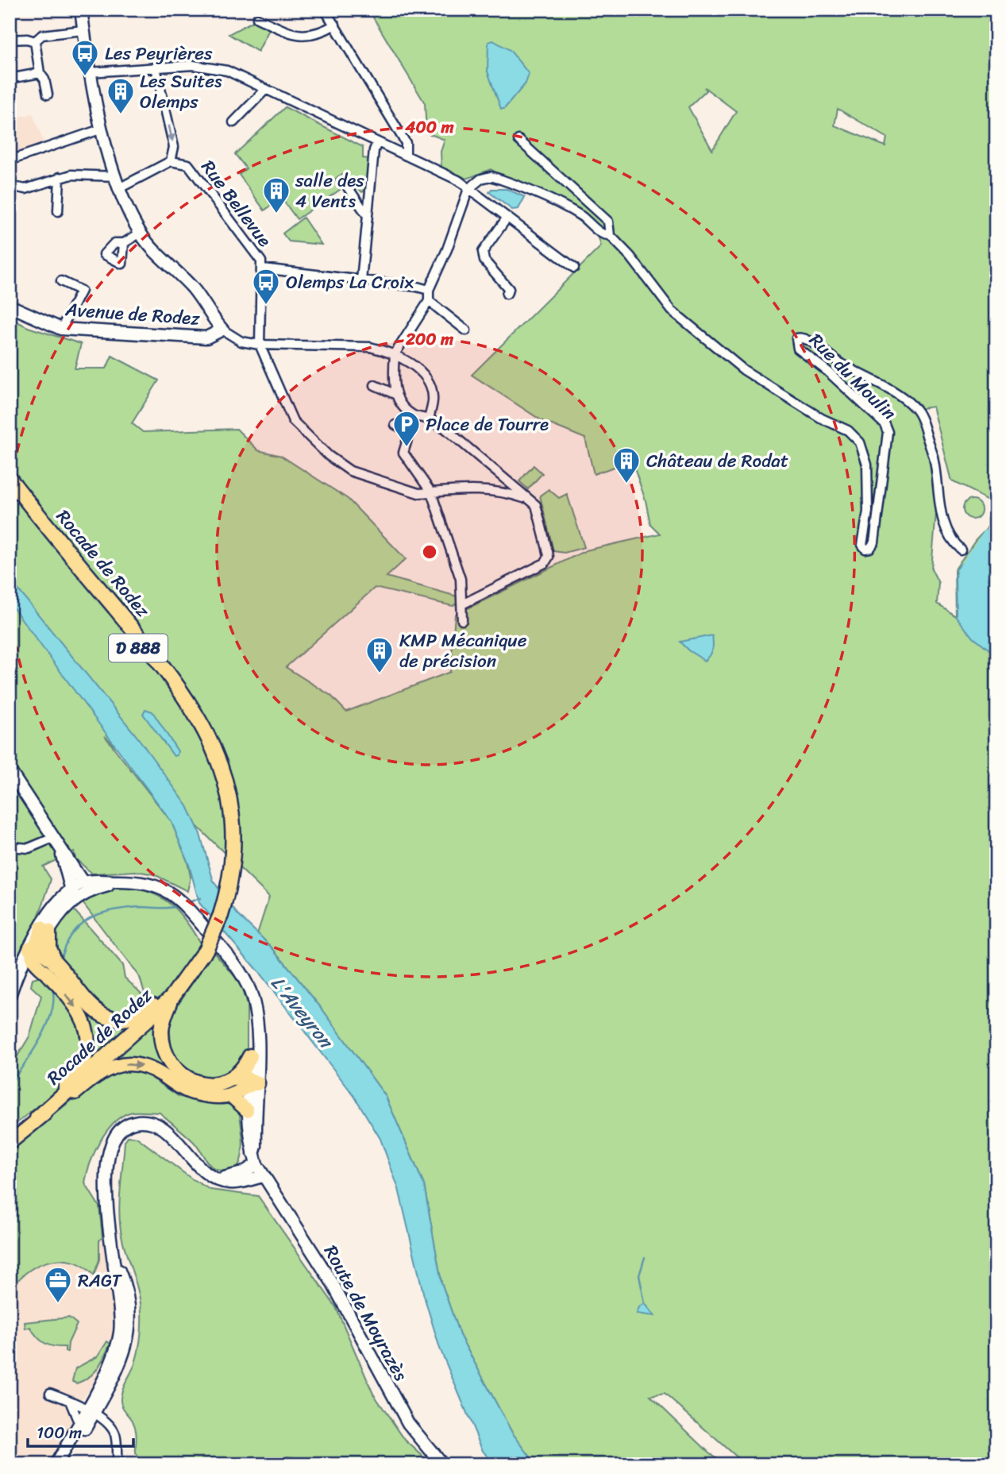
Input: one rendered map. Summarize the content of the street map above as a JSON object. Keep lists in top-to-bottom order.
{
  "streets": {
    "highway": ["Rocade de Rodez", "D 888"],
    "street": [
      "Rue Bellevue",
      "Avenue de Rodez",
      "Rue du Moulin",
      "Route de Moyrazès"
    ]
  },
  "water": ["L'Aveyron"],
  "places": {
    "bus stop": ["Les Peyrières", "Olemps La Croix"],
    "building": [
      "Les Suites Olemps",
      "salle des 4 Vents",
      "Château de Rodat",
      "KMP Mécanique de précision"
    ],
    "parking": ["Place de Tourre"],
    "office": ["RAGT"]
  },
  "scale_bar": "100 m",
  "rings": ["400 m", "200 m"]
}
